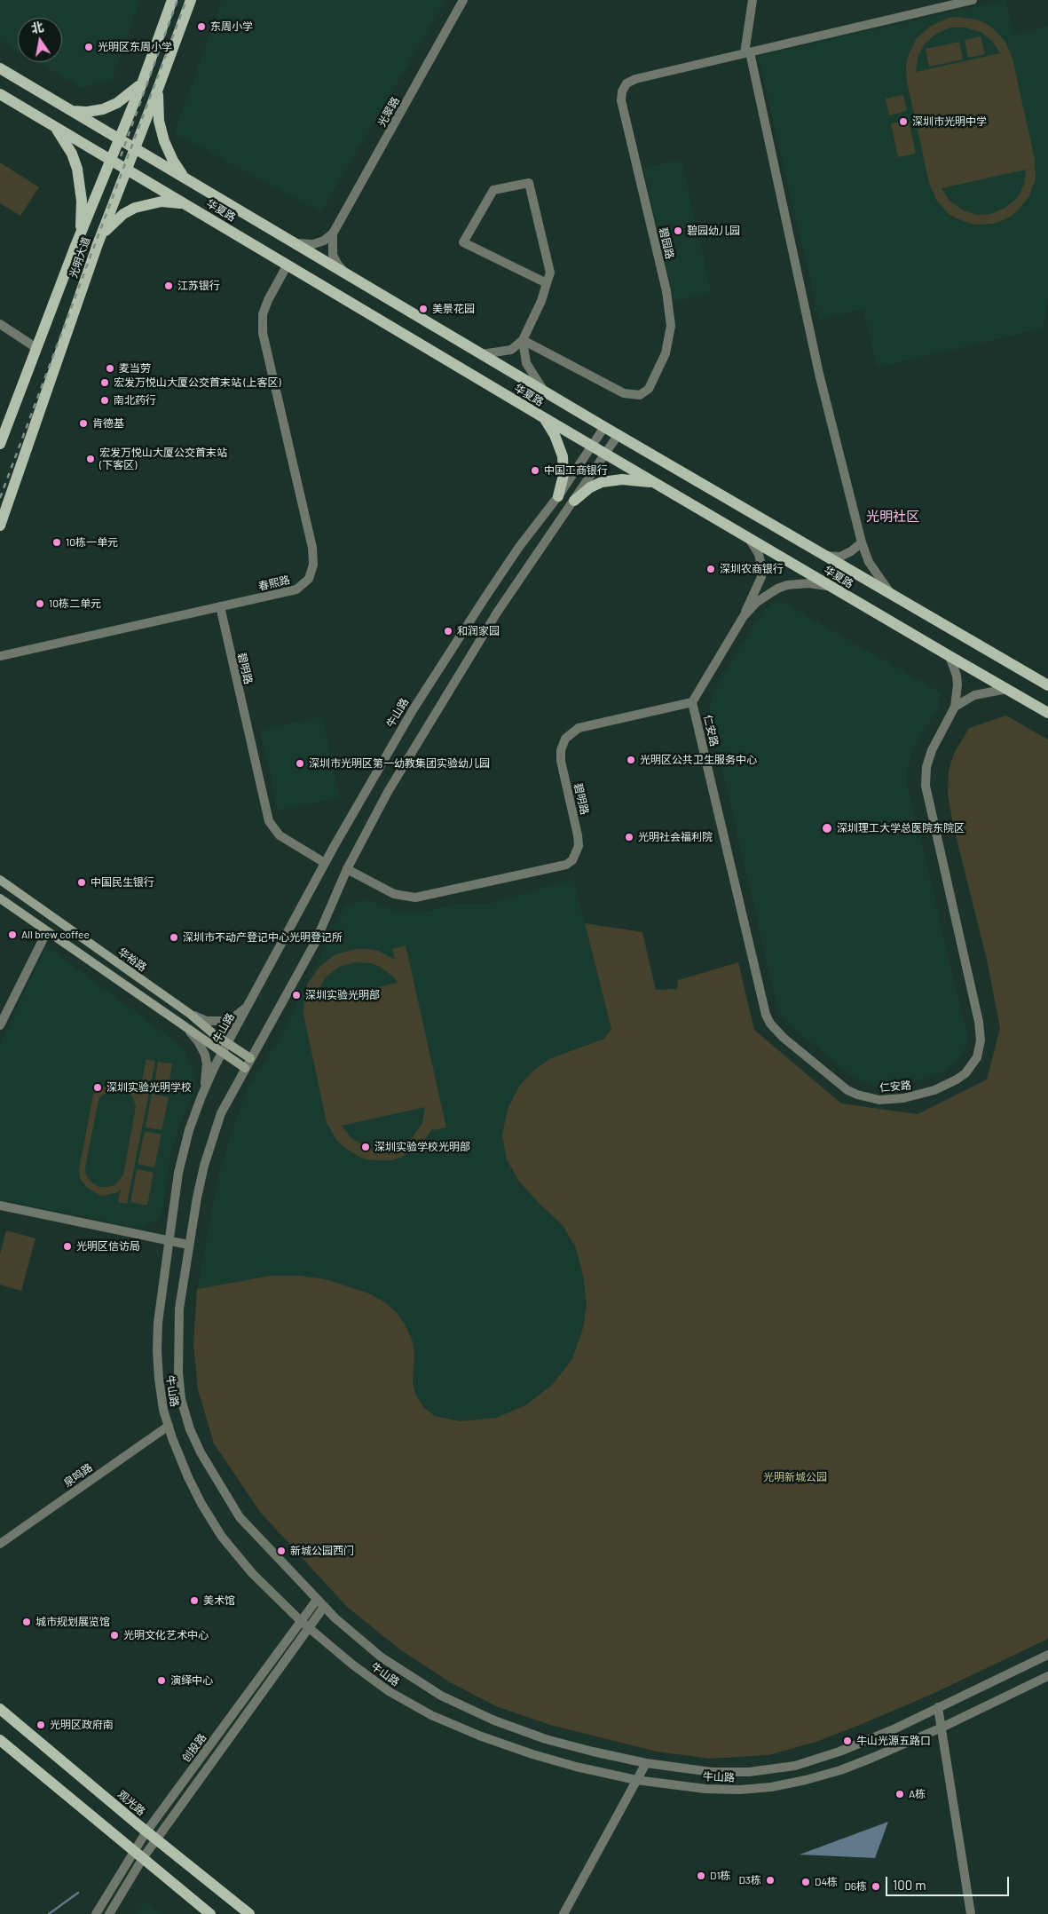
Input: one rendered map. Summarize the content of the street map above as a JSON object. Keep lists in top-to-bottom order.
{
  "streets": {
    "main road": [
      "华夏路",
      "光明大道",
      "华裕路",
      "观光路"
    ],
    "street": [
      "光翠路",
      "碧园路",
      "春熙路",
      "碧明路",
      "牛山路",
      "仁安路",
      "泉鸣路",
      "创投路"
    ]
  },
  "crossings": [
    ["光翠路", "华夏路"],
    ["华夏路", "光明大道"],
    ["华夏路", "春熙路"],
    ["华夏路", "牛山路"],
    ["华夏路", "仁安路"],
    ["春熙路", "碧明路"],
    ["碧明路", "牛山路"],
    ["碧明路", "仁安路"],
    ["牛山路", "华裕路"],
    ["牛山路", "泉鸣路"],
    ["牛山路", "创投路"],
    ["创投路", "观光路"]
  ],
  "districts": ["光明社区"],
  "parks": ["光明新城公园"],
  "places": [
    "东周小学",
    "光明区东周小学",
    "深圳市光明中学",
    "碧园幼儿园",
    "江苏银行",
    "美景花园",
    "麦当劳",
    "宏发万悦山大厦公交首末站 (上客区)",
    "南北药行",
    "肯德基",
    "宏发万悦山大厦公交首末站 (下客区)",
    "中国工商银行",
    "10栋一单元",
    "深圳农商银行",
    "10栋二单元",
    "和润家园",
    "光明区公共卫生服务中心",
    "深圳市光明区第一幼教集团实验幼儿园",
    "深圳理工大学总医院东院区",
    "光明社会福利院",
    "中国民生银行",
    "All brew coffee",
    "深圳市不动产登记中心光明登记所",
    "深圳实验光明部",
    "深圳实验光明学校",
    "深圳实验学校光明部",
    "光明区信访局",
    "新城公园西门",
    "美术馆",
    "城市规划展览馆",
    "光明文化艺术中心",
    "演绎中心",
    "光明区政府南",
    "牛山光源五路口",
    "A栋",
    "D1栋",
    "D3栋",
    "D4栋",
    "D6栋"
  ],
  "scale_bar": "100 m",
  "north": "top"
}
